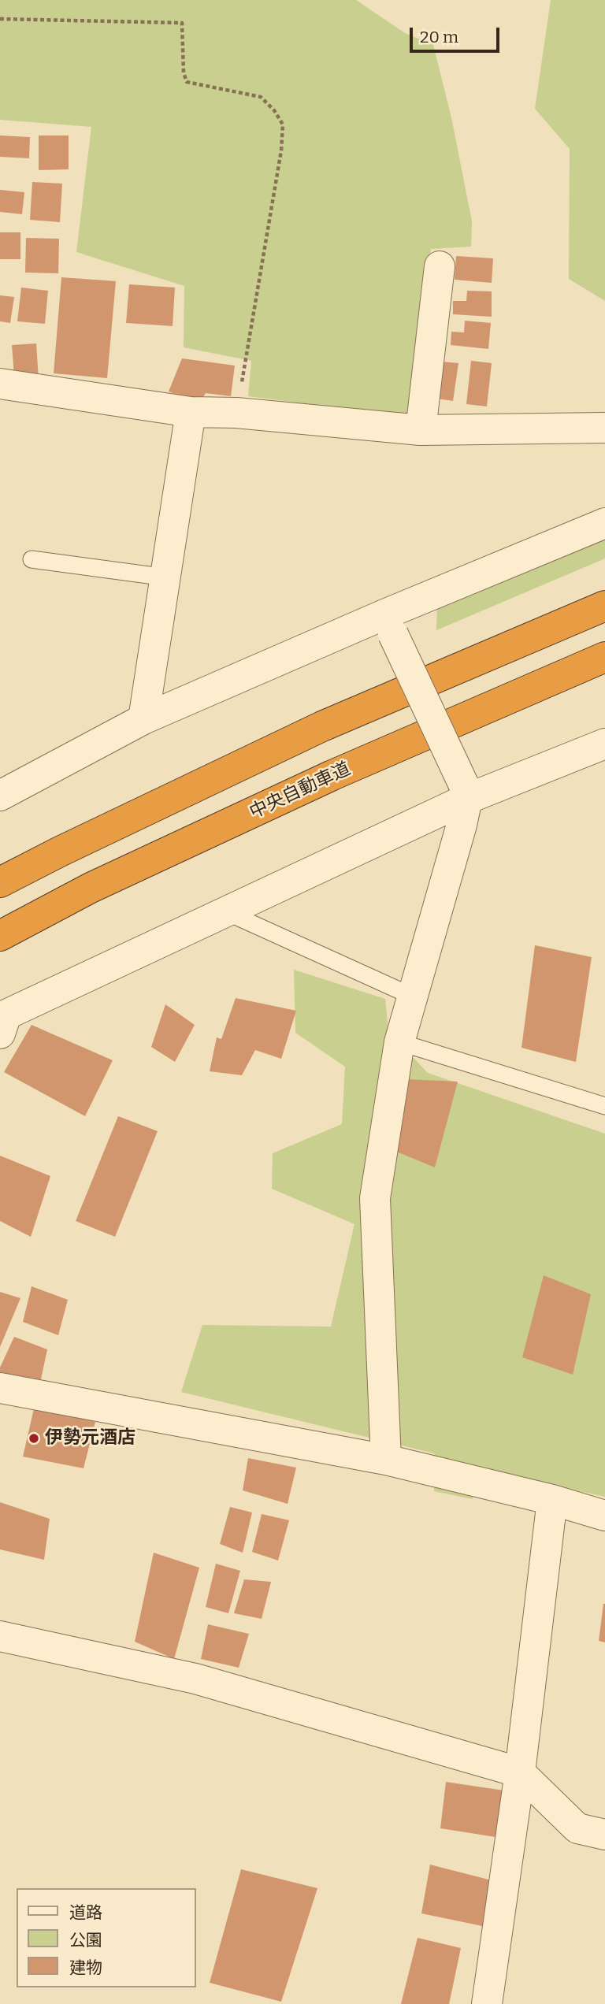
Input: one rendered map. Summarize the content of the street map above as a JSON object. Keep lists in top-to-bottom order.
{
  "streets": {
    "highway": ["中央自動車道"]
  },
  "places": ["伊勢元酒店"],
  "legend": ["道路", "公園", "建物"],
  "scale_bar": "20 m"
}
